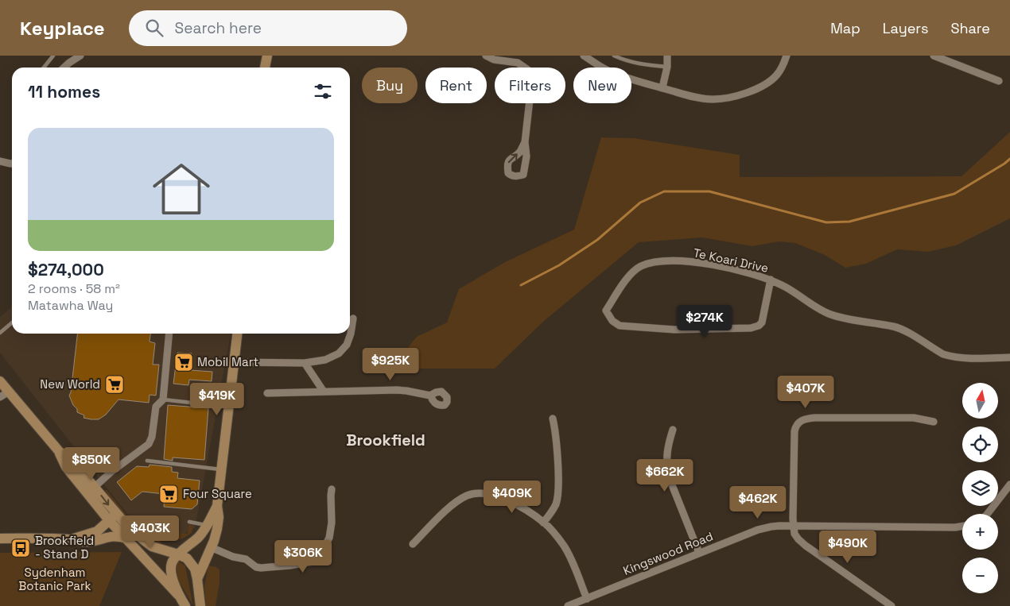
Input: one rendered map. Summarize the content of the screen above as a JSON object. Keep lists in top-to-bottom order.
{
  "streets": {
    "street": ["Te Koari Drive", "Kingswood Road"]
  },
  "districts": ["Brookfield"],
  "parks": ["Sydenham Botanic Park"],
  "places": {
    "supermarket": ["Mobil Mart", "New World", "Four Square"],
    "bus stop": ["Brookfield - Stand D"]
  },
  "north": "top",
  "page": {
    "header": "Keyplace",
    "search": "Search here",
    "nav": ["Map", "Layers", "Share"],
    "chip": [
      "Buy",
      "Rent",
      "Filters",
      "New"
    ],
    "heading": "11 homes",
    "list": [
      {
        "name": "$274,000",
        "note": "2 rooms · 58 m² · Matawha Way"
      }
    ],
    "price": [
      "$274K",
      "$925K",
      "$407K",
      "$419K",
      "$850K",
      "$662K",
      "$409K",
      "$462K",
      "$403K",
      "$490K",
      "$306K"
    ],
    "map_buttons": ["+", "−"]
  }
}
